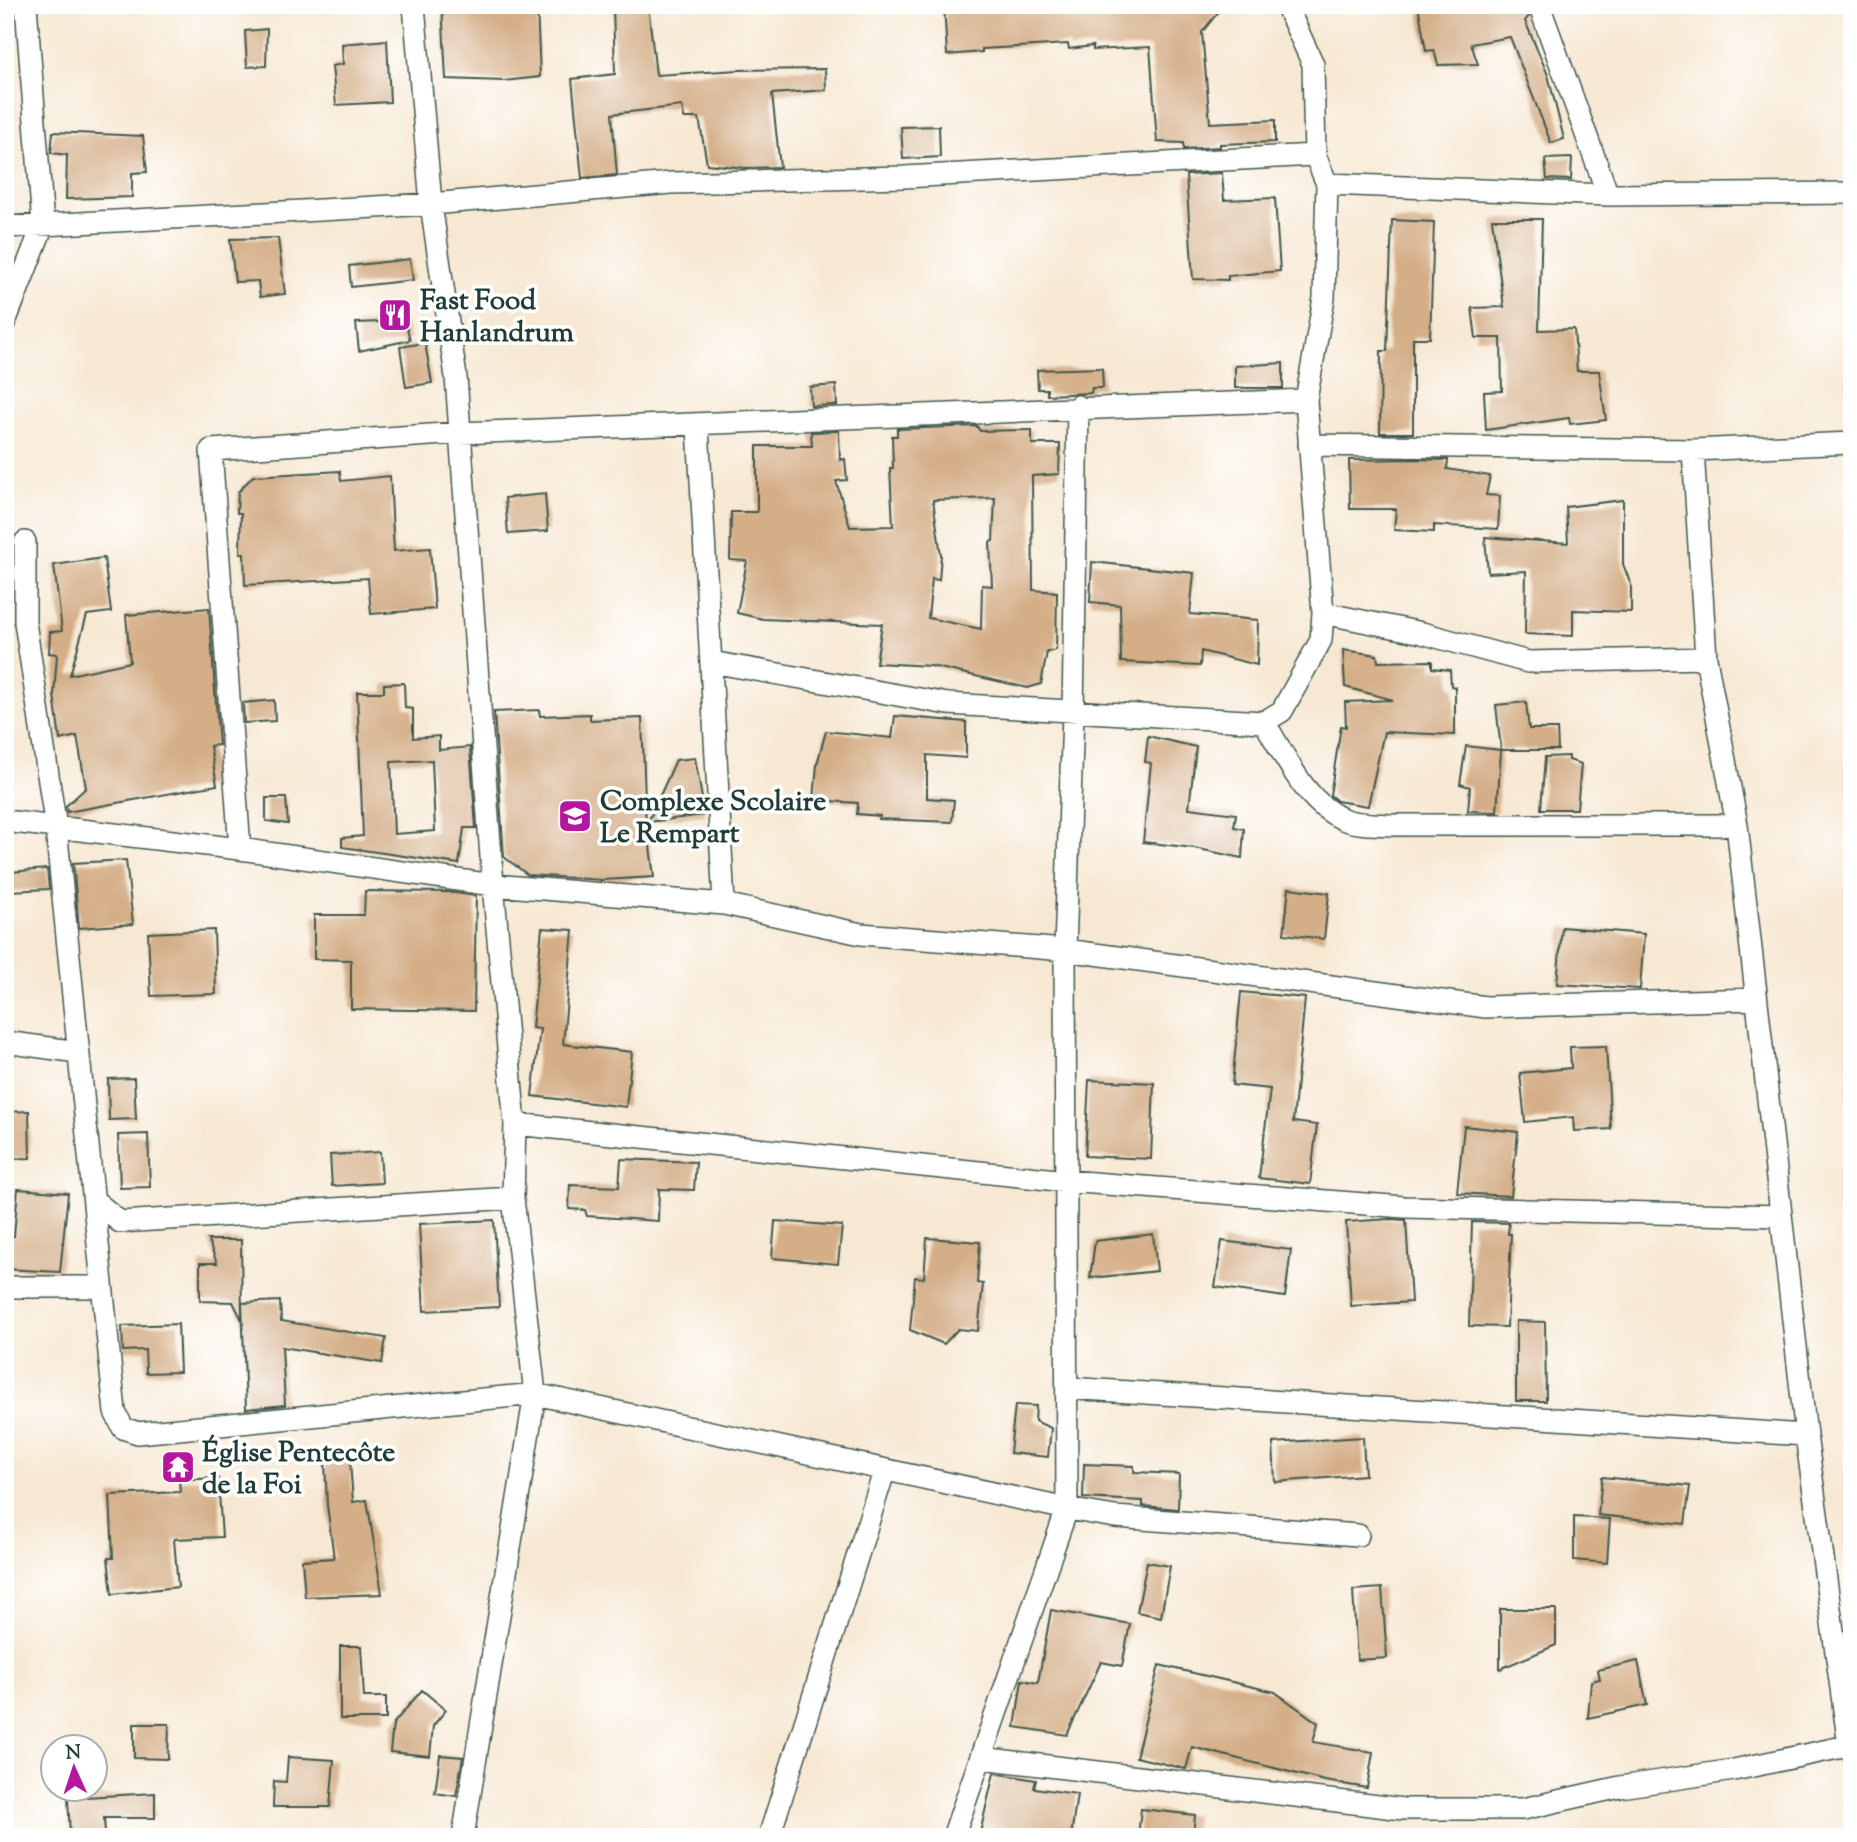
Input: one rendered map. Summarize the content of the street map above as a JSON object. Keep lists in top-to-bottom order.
{
  "places": {
    "restaurant": ["Fast Food Hanlandrum"],
    "school or university": ["Complexe Scolaire Le Rempart"],
    "temple": ["Église Pentecôte de la Foi"]
  },
  "north": "top"
}
